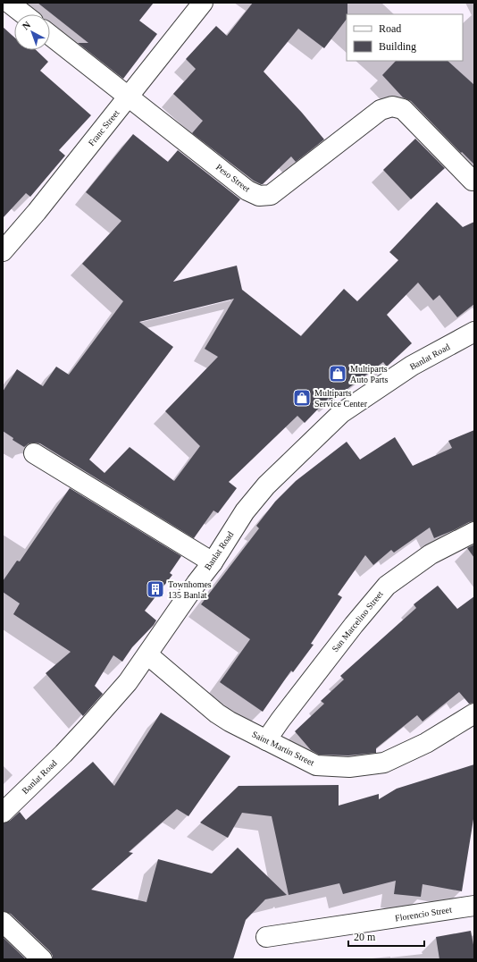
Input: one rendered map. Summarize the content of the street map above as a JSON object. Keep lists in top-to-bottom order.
{
  "streets": {
    "street": [
      "Franc Street",
      "Peso Street",
      "Banlat Road",
      "San Marcelino Street",
      "Saint Martin Street",
      "Florencio Street"
    ]
  },
  "crossings": [
    ["Franc Street", "Peso Street"],
    ["Banlat Road", "Saint Martin Street"],
    ["San Marcelino Street", "Saint Martin Street"]
  ],
  "places": {
    "shop": ["Multiparts Auto Parts", "Multiparts Service Center"],
    "building": ["Townhomes 135 Banlat"]
  },
  "legend": ["Road", "Building"],
  "scale_bar": "20 m",
  "north": "top left"
}
